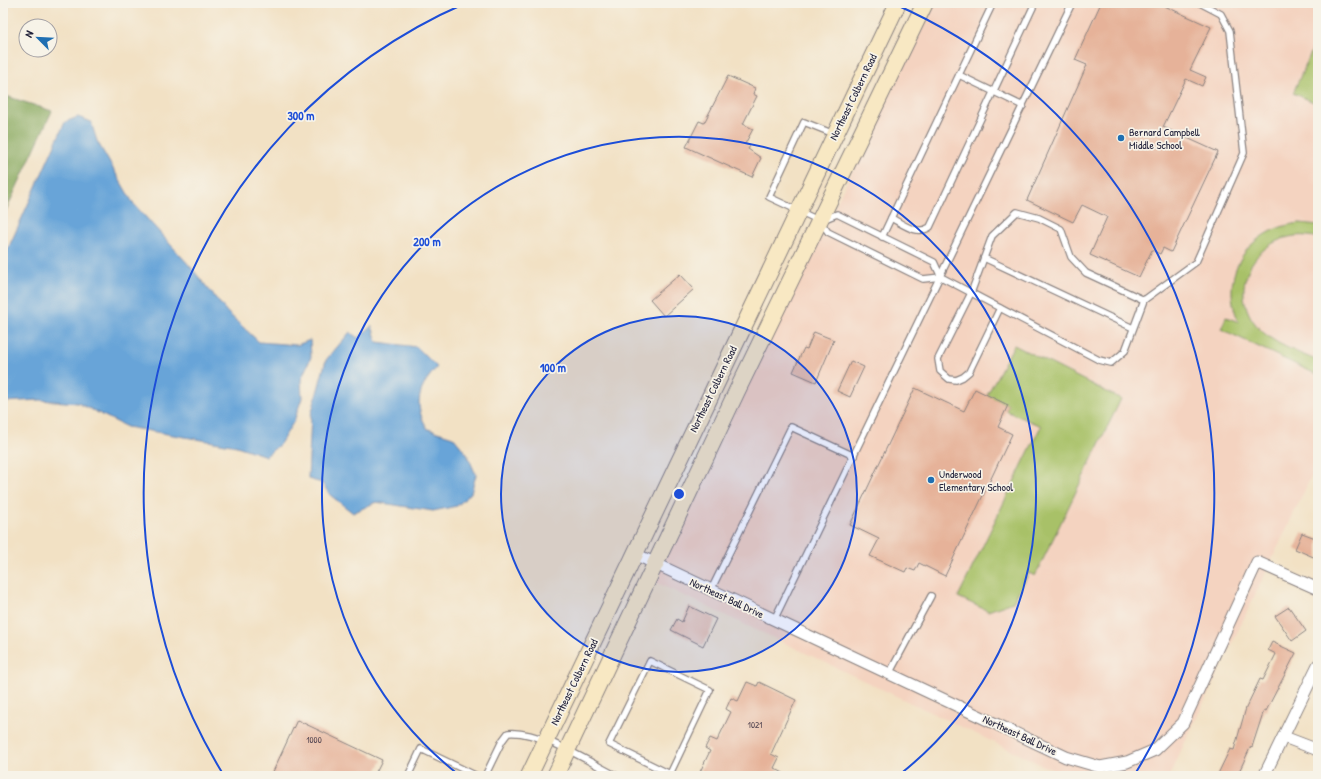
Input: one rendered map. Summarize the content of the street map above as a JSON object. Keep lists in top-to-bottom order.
{
  "streets": {
    "main road": ["Northeast Colbern Road"],
    "street": ["Northeast Ball Drive"]
  },
  "crossings": [
    ["Northeast Colbern Road", "Northeast Ball Drive"]
  ],
  "places": ["Bernard Campbell Middle School", "Underwood Elementary School"],
  "house_numbers": ["1021", "1000"],
  "north": "top left",
  "rings": ["300 m", "200 m", "100 m"]
}
